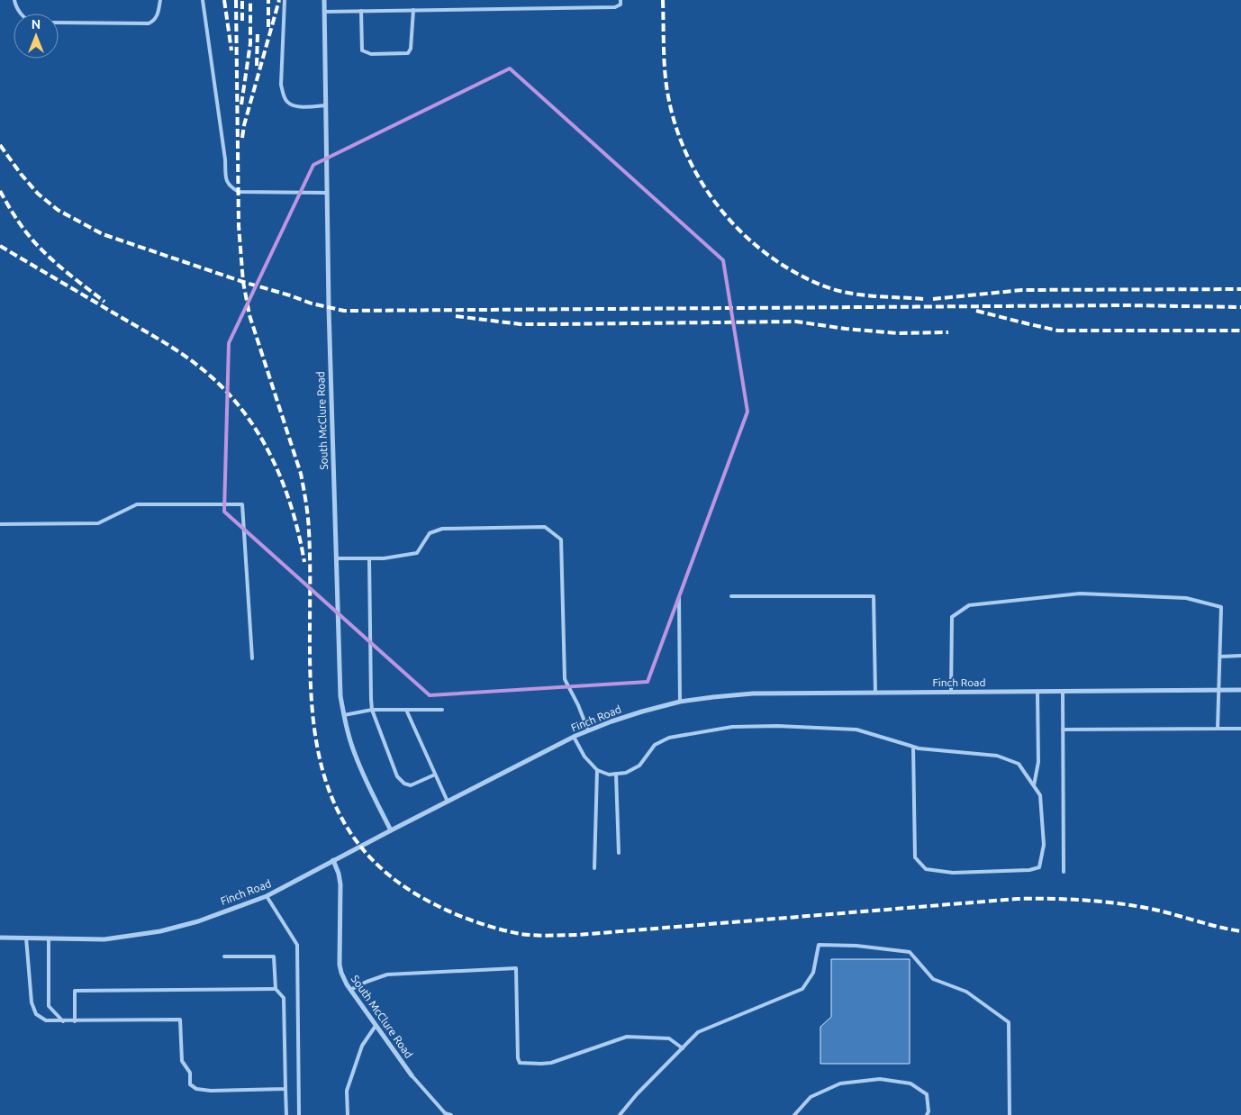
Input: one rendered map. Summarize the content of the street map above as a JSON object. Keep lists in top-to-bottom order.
{
  "streets": {
    "street": ["South McClure Road", "Finch Road"]
  },
  "crossings": [
    ["South McClure Road", "Finch Road"]
  ],
  "north": "top"
}
